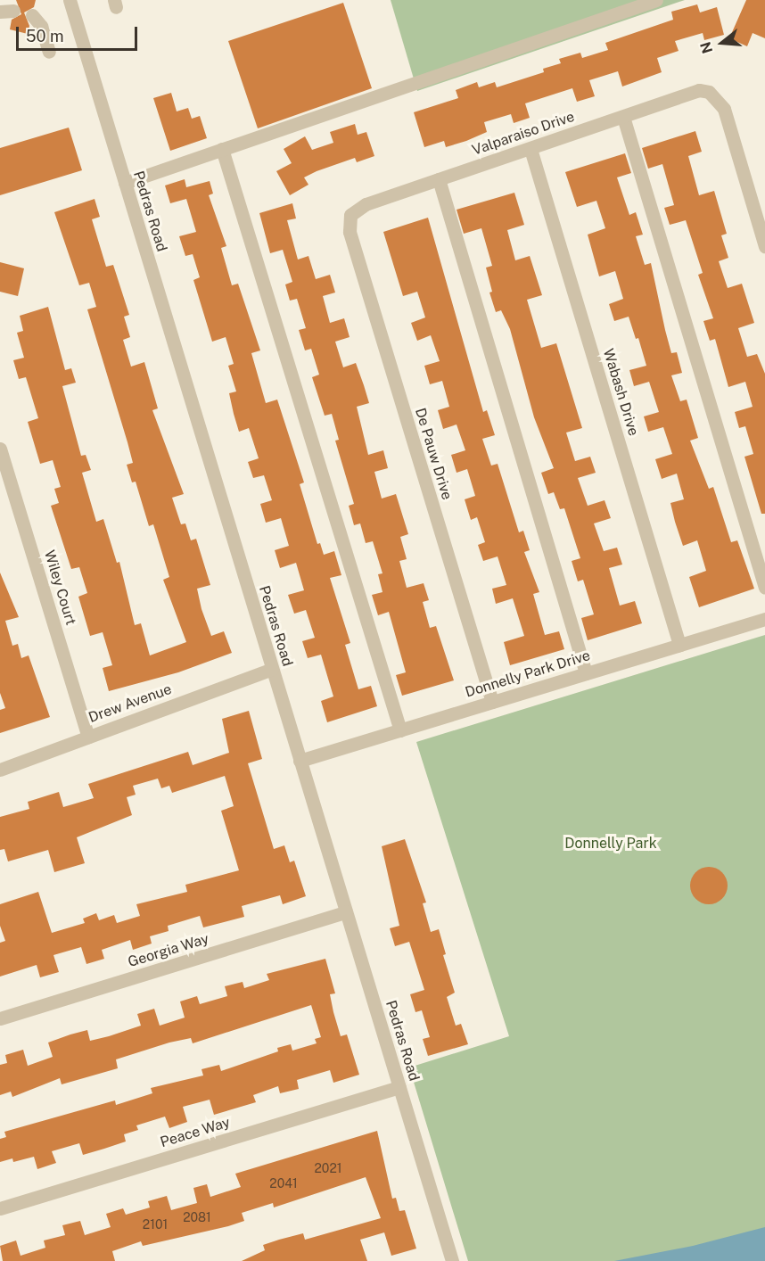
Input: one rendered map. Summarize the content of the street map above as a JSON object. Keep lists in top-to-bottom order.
{
  "streets": {
    "street": [
      "Valparaiso Drive",
      "Pedras Road",
      "Wabash Drive",
      "De Pauw Drive",
      "Wiley Court",
      "Donnelly Park Drive",
      "Drew Avenue",
      "Georgia Way",
      "Peace Way"
    ]
  },
  "crossings": [
    ["Valparaiso Drive", "Wabash Drive"],
    ["Valparaiso Drive", "De Pauw Drive"],
    ["Pedras Road", "Donnelly Park Drive"],
    ["Pedras Road", "Drew Avenue"],
    ["Pedras Road", "Georgia Way"],
    ["Pedras Road", "Peace Way"],
    ["Wabash Drive", "Donnelly Park Drive"],
    ["De Pauw Drive", "Donnelly Park Drive"],
    ["Wiley Court", "Drew Avenue"]
  ],
  "parks": ["Donnelly Park"],
  "house_numbers": [
    "2021",
    "2041",
    "2081",
    "2101"
  ],
  "scale_bar": "50 m",
  "north": "left"
}
